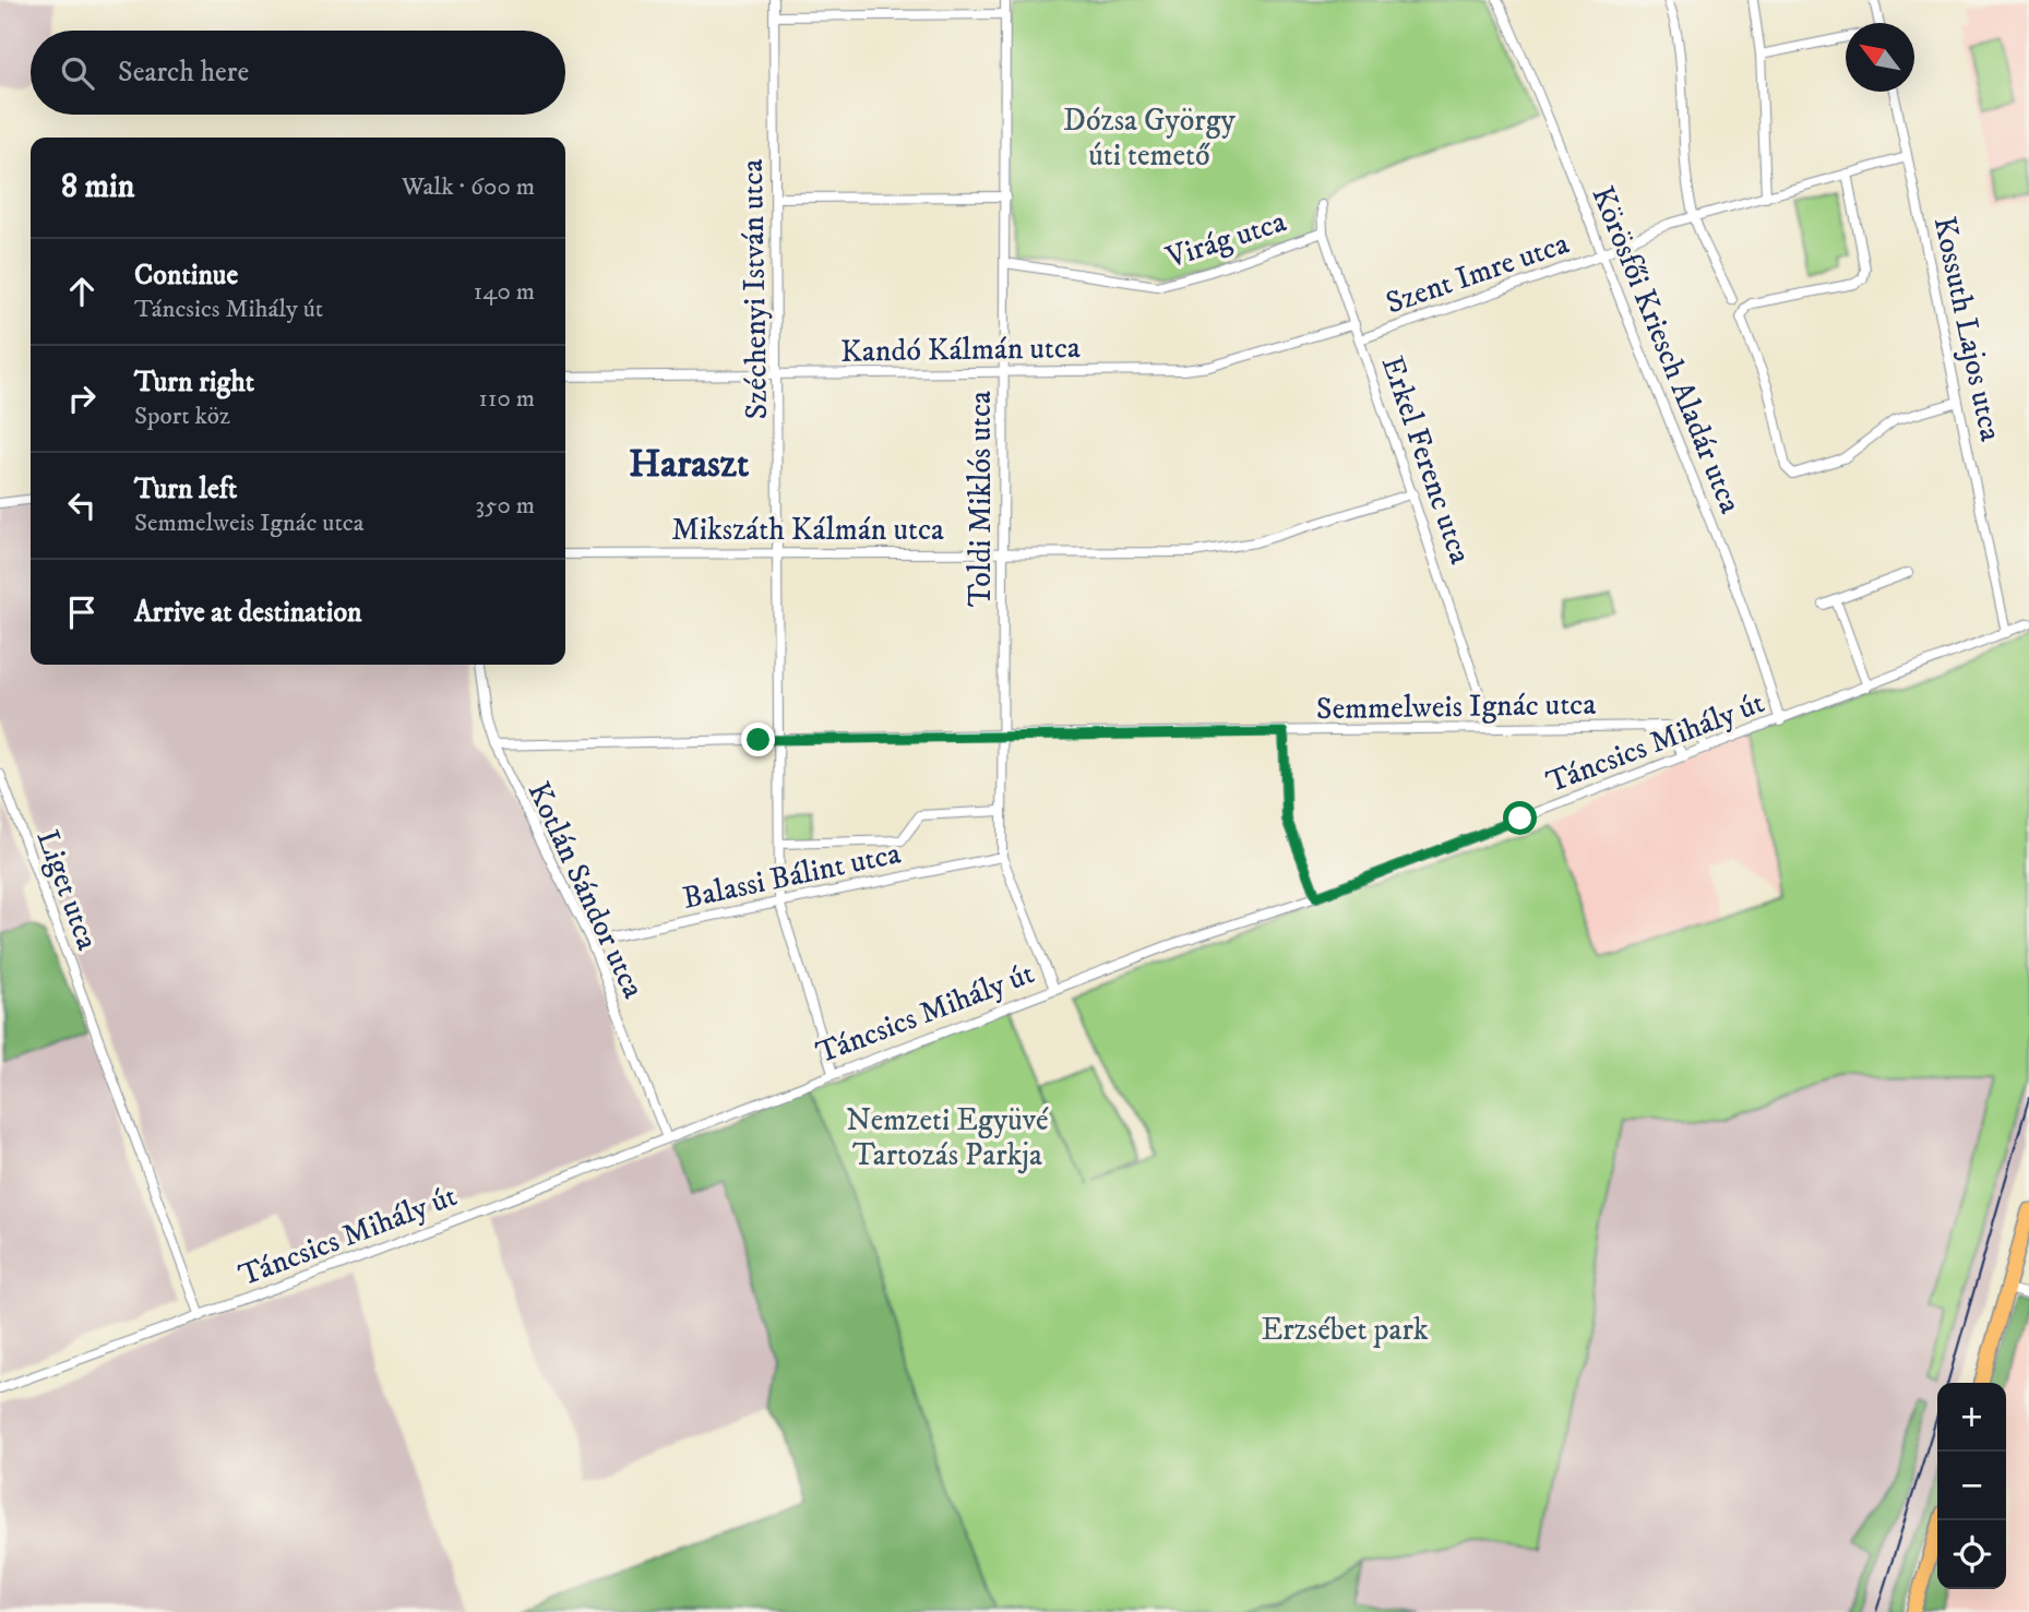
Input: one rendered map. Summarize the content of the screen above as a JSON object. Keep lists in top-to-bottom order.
{
  "streets": {
    "street": [
      "Virág utca",
      "Szent Imre utca",
      "Széchenyi István utca",
      "Kossuth Lajos utca",
      "Kandó Kálmán utca",
      "Körösfői Kriesch Aladár utca",
      "Erkel Ferenc utca",
      "Toldi Miklós utca",
      "Mikszáth Kálmán utca",
      "Semmelweis Ignác utca",
      "Táncsics Mihály út",
      "Balassi Bálint utca",
      "Liget utca",
      "Kotlán Sándor utca"
    ]
  },
  "crossings": [
    ["Virág utca", "Erkel Ferenc utca"],
    ["Virág utca", "Toldi Miklós utca"],
    ["Szent Imre utca", "Kossuth Lajos utca"],
    ["Szent Imre utca", "Körösfői Kriesch Aladár utca"],
    ["Szent Imre utca", "Erkel Ferenc utca"],
    ["Széchenyi István utca", "Kandó Kálmán utca"],
    ["Széchenyi István utca", "Mikszáth Kálmán utca"],
    ["Széchenyi István utca", "Semmelweis Ignác utca"],
    ["Széchenyi István utca", "Táncsics Mihály út"],
    ["Széchenyi István utca", "Balassi Bálint utca"],
    ["Kossuth Lajos utca", "Táncsics Mihály út"],
    ["Kandó Kálmán utca", "Erkel Ferenc utca"],
    ["Kandó Kálmán utca", "Toldi Miklós utca"],
    ["Körösfői Kriesch Aladár utca", "Táncsics Mihály út"],
    ["Erkel Ferenc utca", "Mikszáth Kálmán utca"],
    ["Erkel Ferenc utca", "Semmelweis Ignác utca"],
    ["Toldi Miklós utca", "Mikszáth Kálmán utca"],
    ["Toldi Miklós utca", "Semmelweis Ignác utca"],
    ["Toldi Miklós utca", "Táncsics Mihály út"],
    ["Toldi Miklós utca", "Balassi Bálint utca"],
    ["Semmelweis Ignác utca", "Táncsics Mihály út"],
    ["Semmelweis Ignác utca", "Kotlán Sándor utca"],
    ["Táncsics Mihály út", "Liget utca"],
    ["Táncsics Mihály út", "Kotlán Sándor utca"],
    ["Balassi Bálint utca", "Kotlán Sándor utca"]
  ],
  "districts": ["Haraszt"],
  "parks": ["Dózsa György úti temető", "Nemzeti Együvé Tartozás Parkja", "Erzsébet park"],
  "north": "top left",
  "page": {
    "search": "Search here",
    "heading": ["8 min", "Walk · 600 m"],
    "list": [
      ["Continue", "Táncsics Mihály út", "140 m"],
      ["Turn right", "Sport köz", "110 m"],
      ["Turn left", "Semmelweis Ignác utca", "350 m"],
      "Arrive at destination"
    ],
    "map_buttons": ["+", "−"]
  }
}
